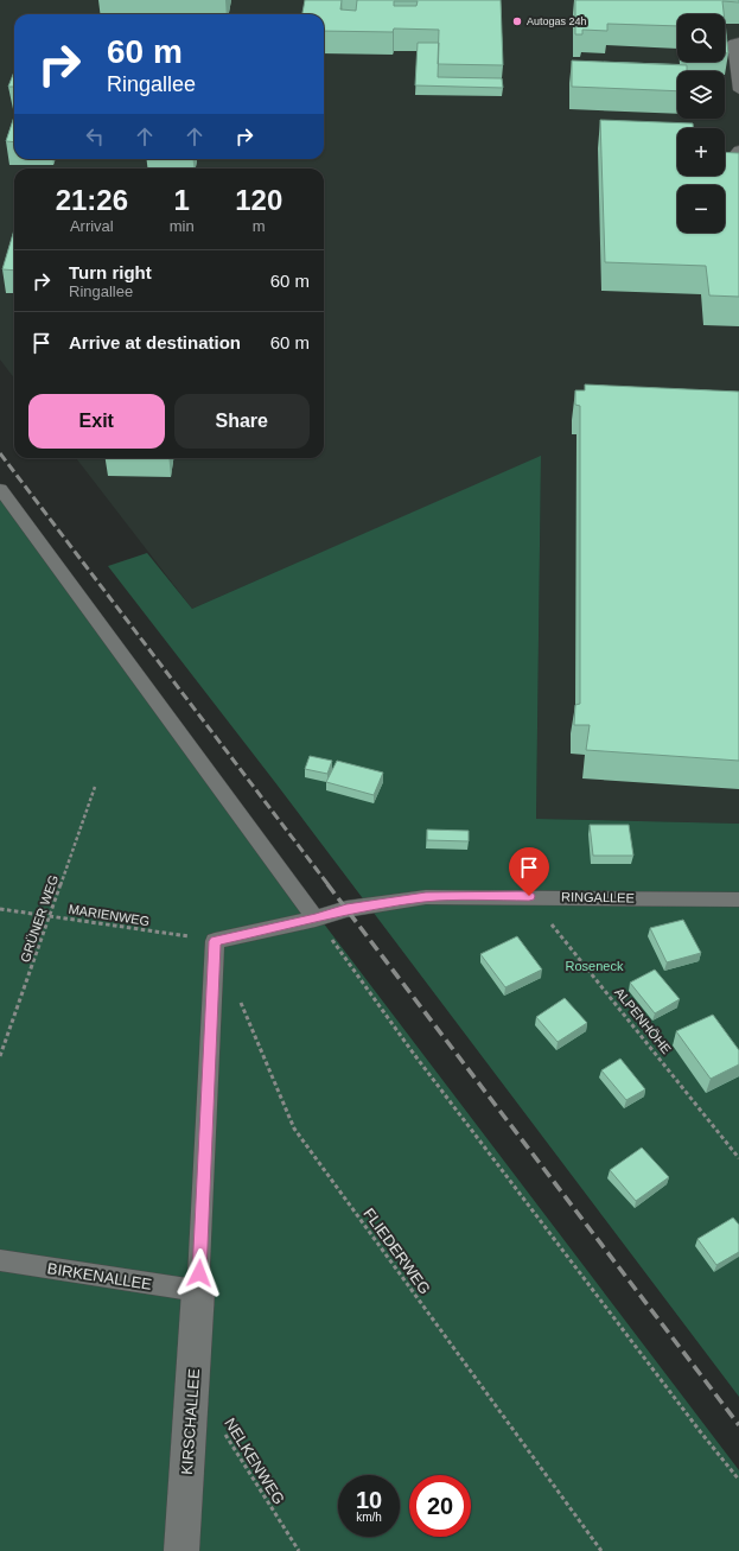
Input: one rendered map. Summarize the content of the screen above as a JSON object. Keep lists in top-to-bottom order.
{
  "streets": {
    "street": ["KIRSCHALLEE"],
    "lane": ["RINGALLEE", "BIRKENALLEE"],
    "path": [
      "MARIENWEG",
      "GRÜNER WEG",
      "ALPENHÖHE",
      "FLIEDERWEG",
      "NELKENWEG"
    ]
  },
  "crossings": [
    ["RINGALLEE", "MARIENWEG"],
    ["RINGALLEE", "ALPENHÖHE"],
    ["MARIENWEG", "GRÜNER WEG"],
    ["BIRKENALLEE", "KIRSCHALLEE"]
  ],
  "parks": ["Roseneck"],
  "places": ["Autogas 24h"],
  "page": {
    "map_buttons": ["+", "−"],
    "turn": ["60 m", "Ringallee"],
    "eta": [
      "21:26",
      "Arrival",
      "1",
      "min",
      "120",
      "m"
    ],
    "list": [
      {
        "name": "Turn right",
        "note": "Ringallee",
        "value": "60 m"
      },
      {
        "name": "Arrive at destination",
        "value": "60 m"
      }
    ],
    "buttons": ["Exit", "Share"],
    "speed": "10 km/h",
    "limit": "20"
  }
}
